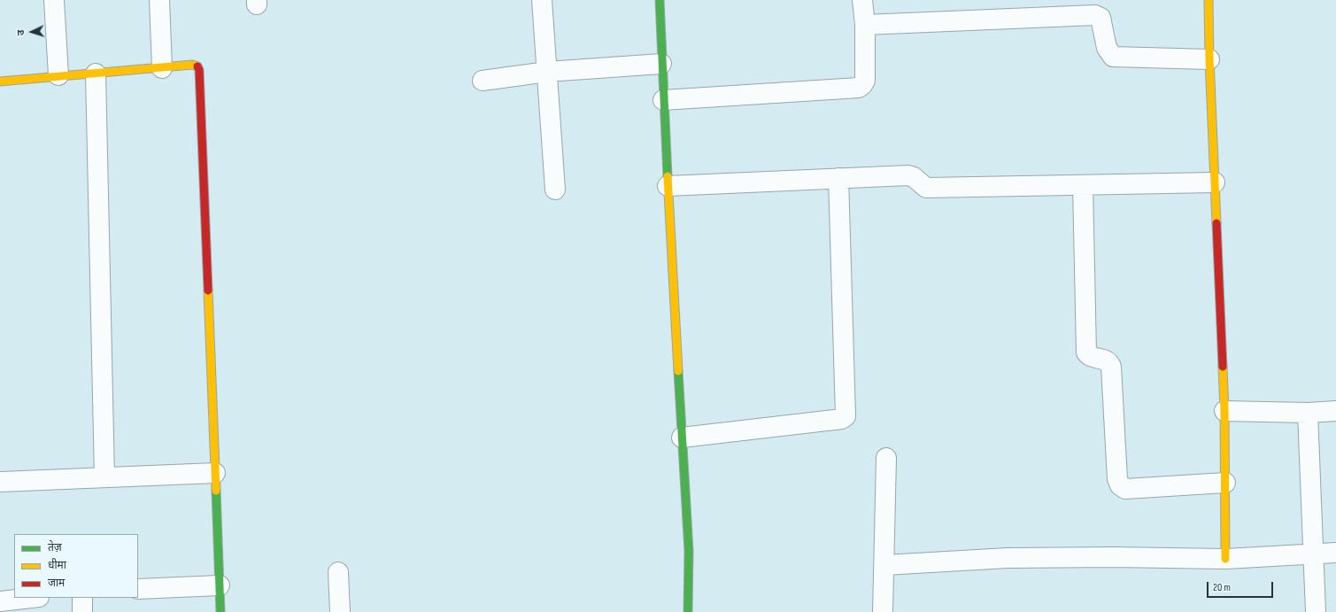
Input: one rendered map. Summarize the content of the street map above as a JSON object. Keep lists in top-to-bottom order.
{
  "legend": ["तेज़", "धीमा", "जाम"],
  "scale_bar": "20 m",
  "north": "left"
}
